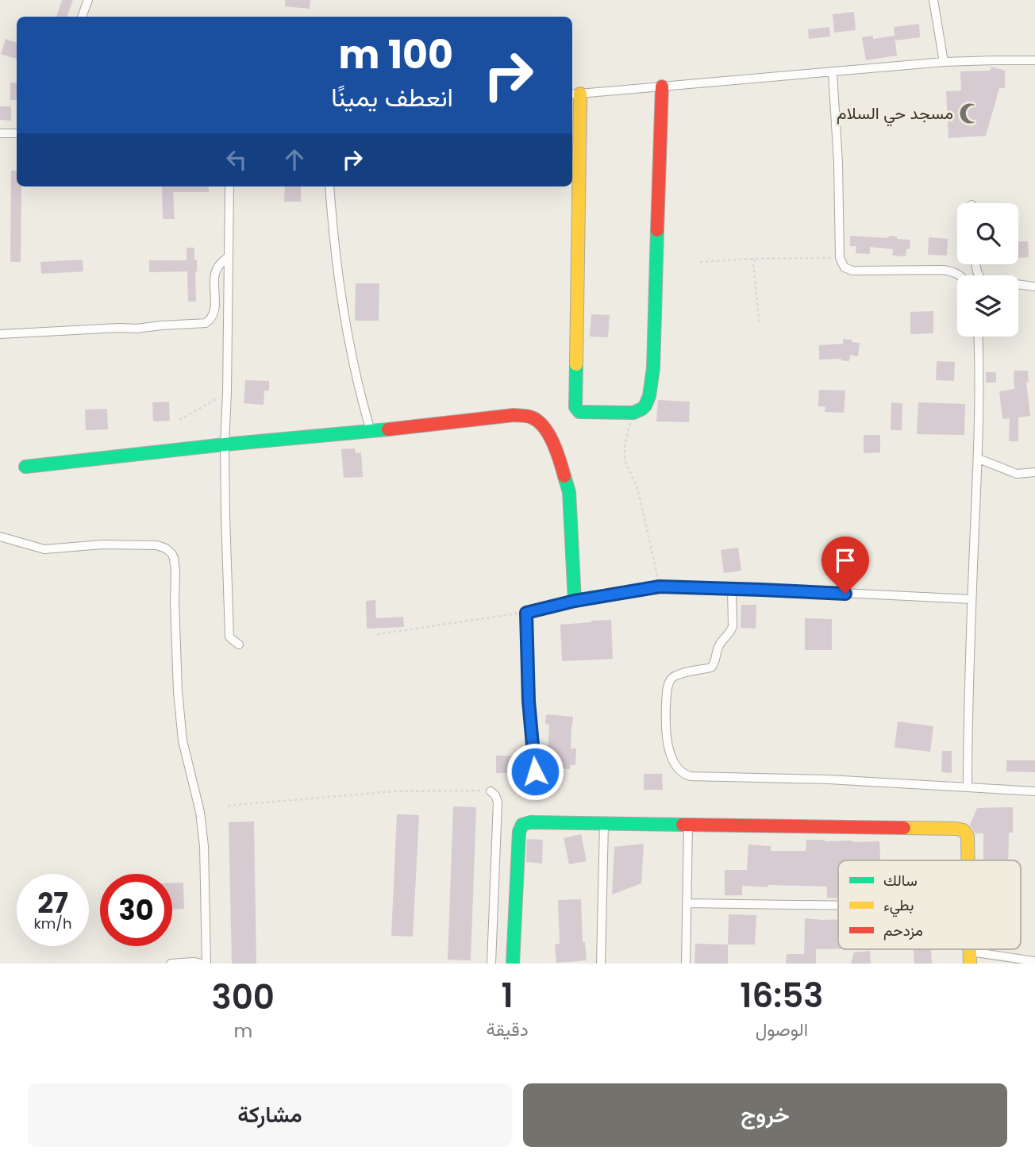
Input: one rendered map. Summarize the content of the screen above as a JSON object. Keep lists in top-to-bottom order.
{
  "places": {
    "mosque": ["مسجد حي السلام"]
  },
  "legend": ["سالك", "بطيء", "مزدحم"],
  "page": {
    "turn": ["100 m", "انعطف يمينًا"],
    "speed": "27 km/h",
    "limit": "30",
    "eta": [
      "16:53",
      "الوصول",
      "1",
      "دقيقة",
      "300",
      "m"
    ],
    "buttons": ["خروج", "مشاركة"]
  }
}
